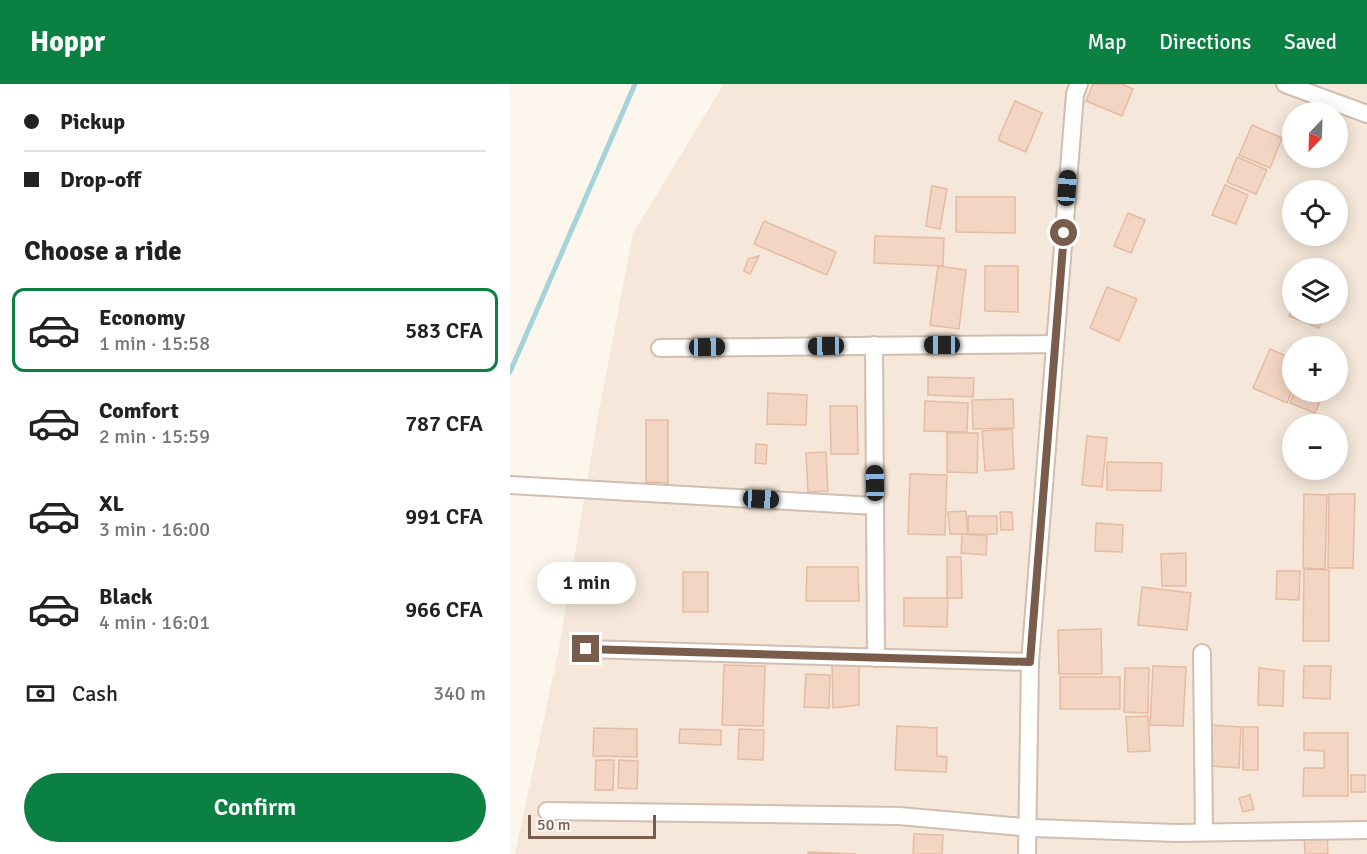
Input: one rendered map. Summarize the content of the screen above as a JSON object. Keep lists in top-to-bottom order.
{
  "scale_bar": "50 m",
  "north": "bottom left",
  "page": {
    "header": "Hoppr",
    "nav": ["Map", "Directions", "Saved"],
    "banner": ["Pickup", "Drop-off"],
    "map_buttons": ["+", "−"],
    "heading": "Choose a ride",
    "list": [
      {
        "name": "Economy",
        "note": "1 min · 15:58",
        "value": "583 CFA"
      },
      {
        "name": "Comfort",
        "note": "2 min · 15:59",
        "value": "787 CFA"
      },
      {
        "name": "XL",
        "note": "3 min · 16:00",
        "value": "991 CFA"
      },
      {
        "name": "Black",
        "note": "4 min · 16:01",
        "value": "966 CFA"
      }
    ],
    "bubble": "1 min",
    "pay": ["Cash", "340 m"],
    "buttons": "Confirm",
    "scale": "50 m"
  }
}
